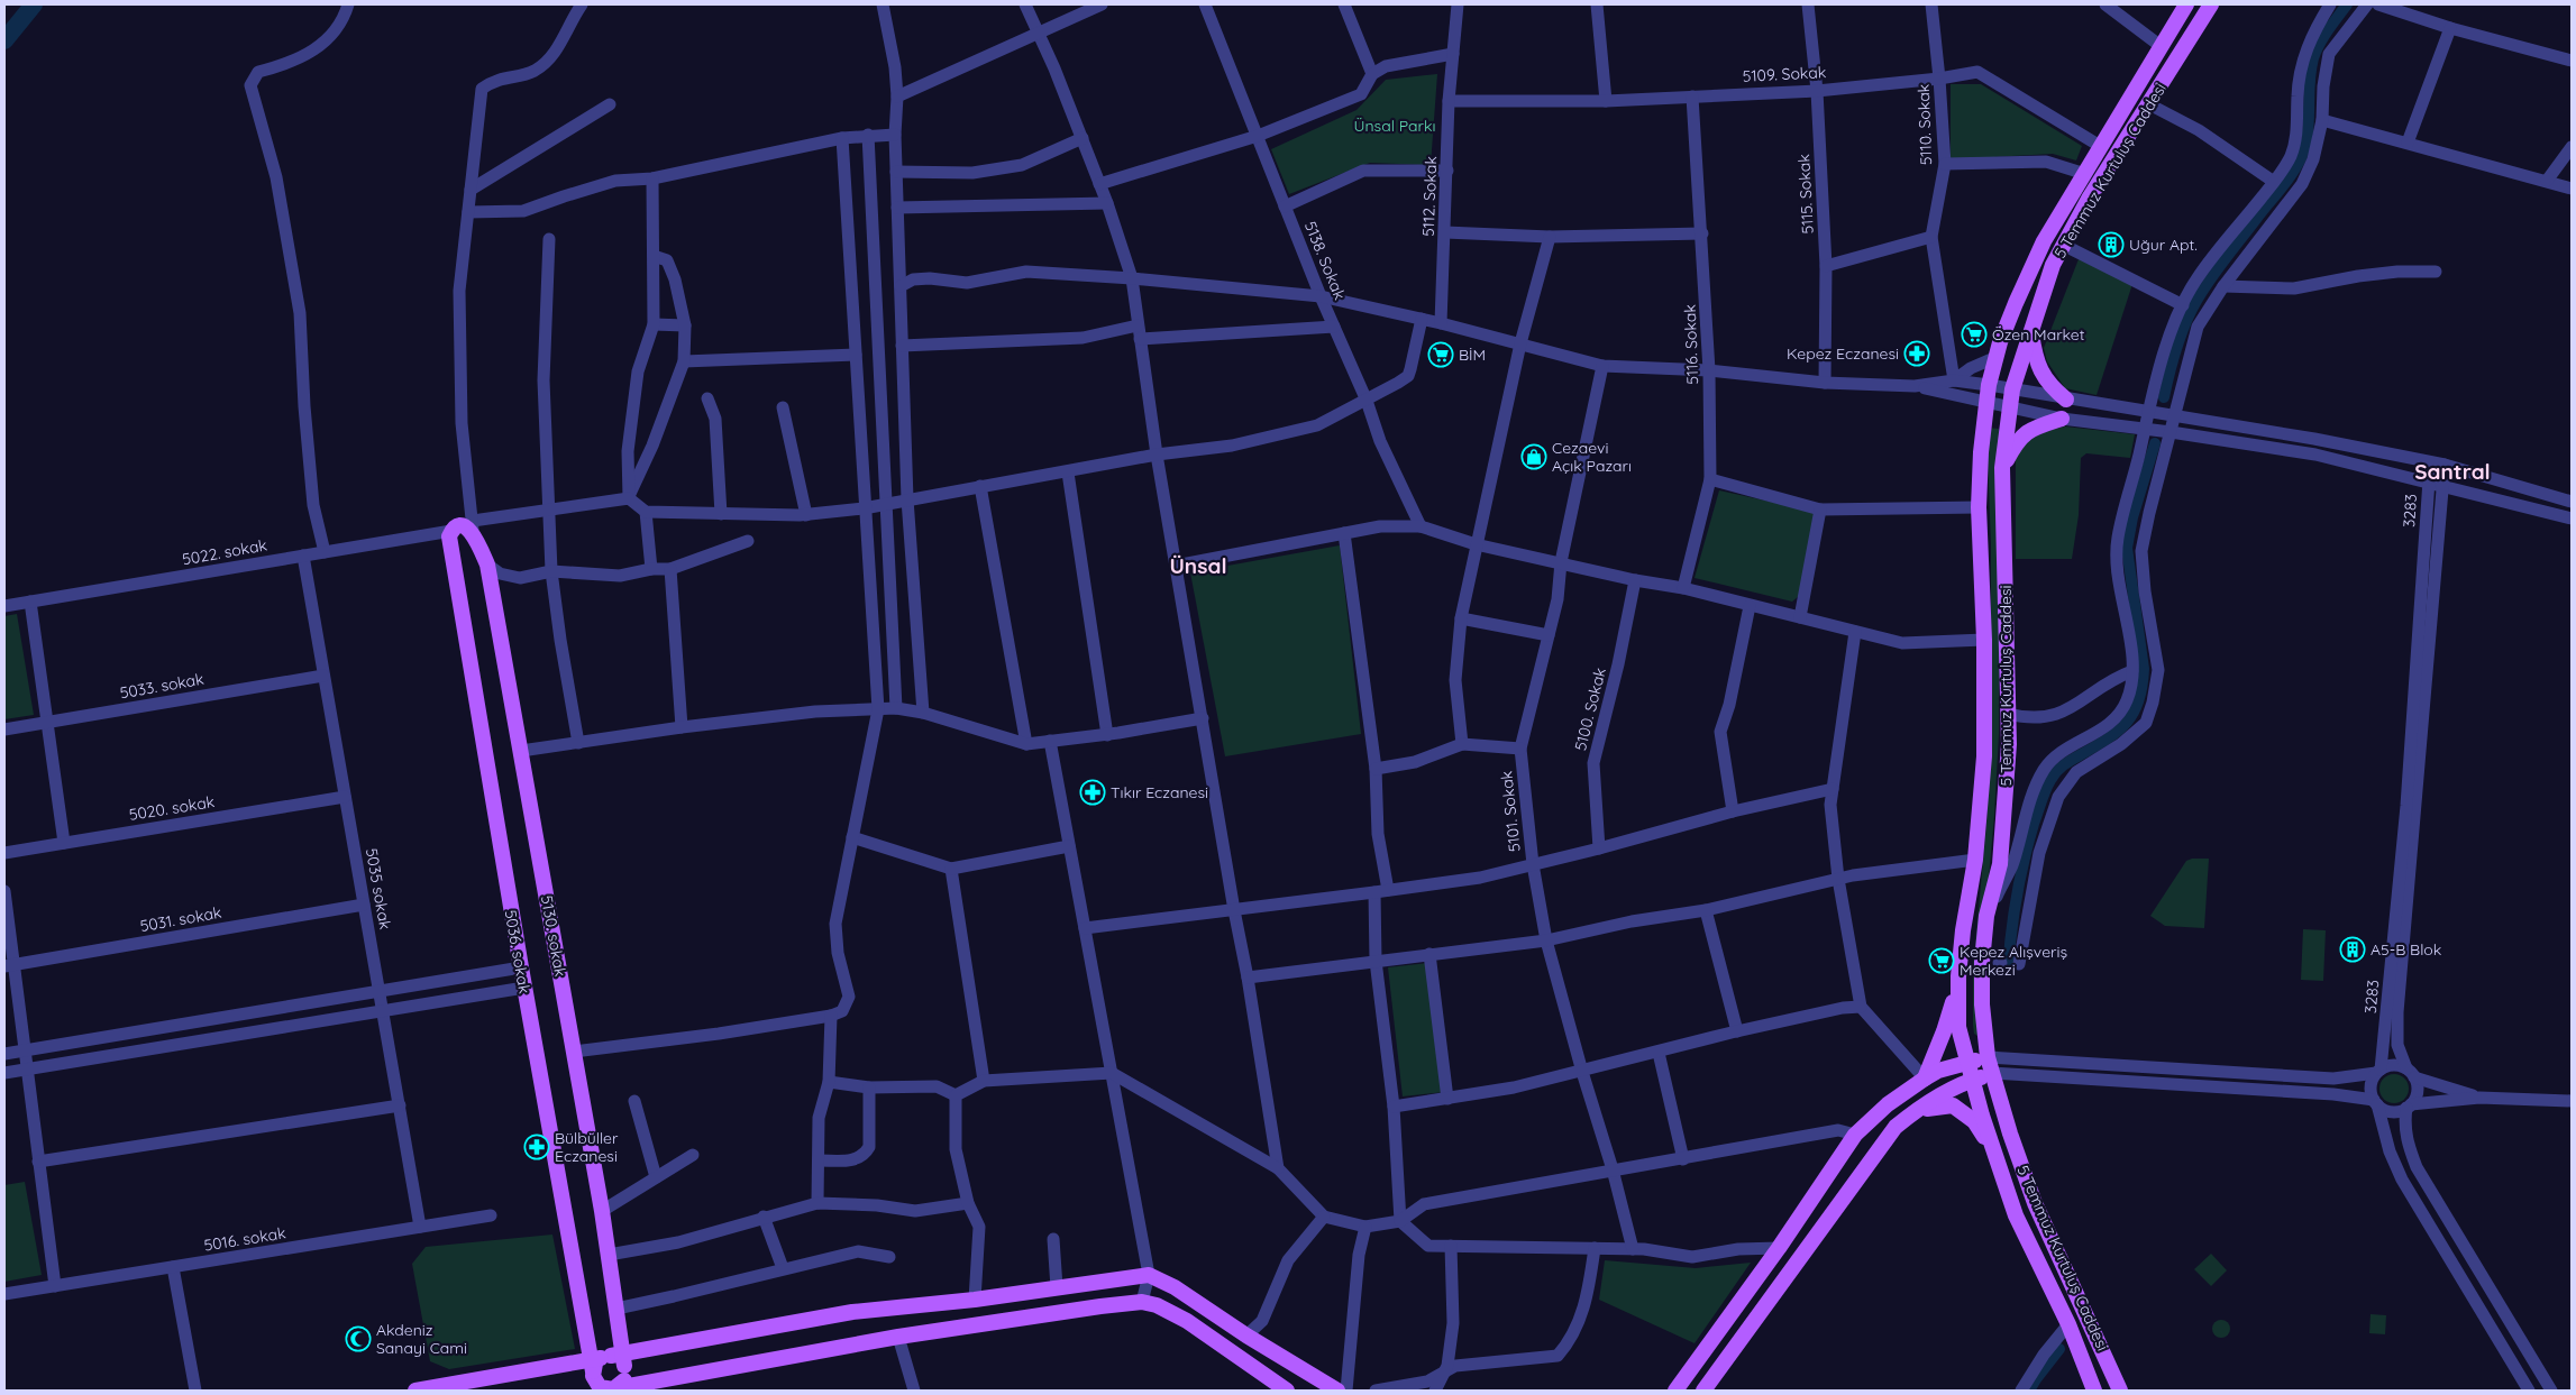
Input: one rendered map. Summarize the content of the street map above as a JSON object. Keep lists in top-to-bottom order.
{
  "streets": {
    "main road": ["5 Temmuz Kurtuluş Caddesi", "5130. sokak", "5036. sokak"],
    "street": [
      "5109. Sokak",
      "5110. Sokak",
      "5115. Sokak",
      "5112. Sokak",
      "5138. Sokak",
      "5116. Sokak",
      "3283",
      "5022. sokak",
      "5033. sokak",
      "5100. Sokak",
      "5020. sokak",
      "5101. Sokak",
      "5035 sokak",
      "5031. sokak",
      "5016. sokak"
    ]
  },
  "crossings": [
    ["5109. Sokak", "5110. Sokak"],
    ["5109. Sokak", "5 Temmuz Kurtuluş Caddesi"],
    ["5109. Sokak", "5115. Sokak"],
    ["5109. Sokak", "5112. Sokak"],
    ["5109. Sokak", "5116. Sokak"],
    ["5022. sokak", "5035 sokak"],
    ["5022. sokak", "5036. sokak"],
    ["5033. sokak", "5035 sokak"],
    ["5020. sokak", "5035 sokak"],
    ["5035 sokak", "5031. sokak"],
    ["5035 sokak", "5016. sokak"],
    ["5130. sokak", "5036. sokak"]
  ],
  "districts": ["Santral", "Ünsal"],
  "parks": ["Ünsal Parkı"],
  "places": {
    "building": ["Uğur Apt.", "A5-B Blok"],
    "supermarket": ["Özen Market", "BİM", "Kepez Alışveriş Merkezi"],
    "pharmacy": ["Kepez Eczanesi", "Tıkır Eczanesi", "Bülbüller Eczanesi"],
    "shop": ["Cezaevi Açık Pazarı"],
    "mosque": ["Akdeniz Sanayi Cami"]
  }
}
